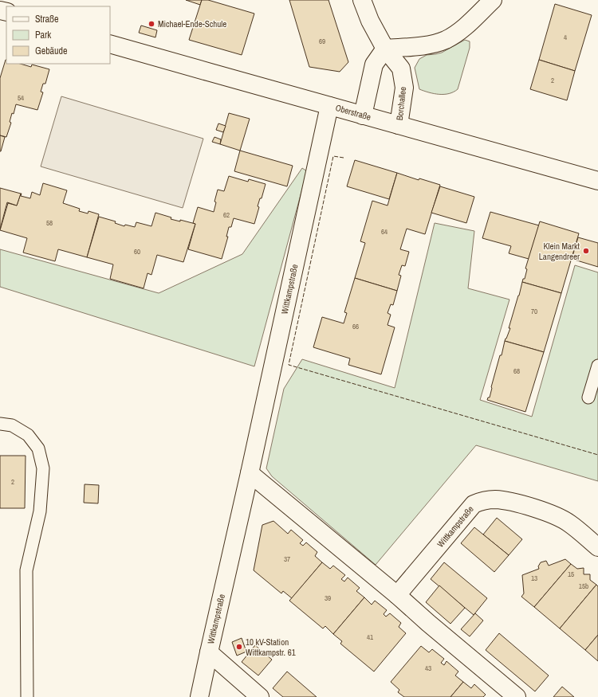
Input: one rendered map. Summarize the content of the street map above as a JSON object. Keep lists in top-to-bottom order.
{
  "streets": {
    "street": ["Borchallee", "Oberstraße", "Wittkampstraße"]
  },
  "crossings": [
    ["Borchallee", "Oberstraße"],
    ["Oberstraße", "Wittkampstraße"]
  ],
  "places": ["Michael-Ende-Schule", "Klein Markt Langendreer", "10 kV-Station Wittkampstr. 61"],
  "house_numbers": [
    "4",
    "69",
    "2",
    "54",
    "62",
    "58",
    "64",
    "60",
    "70",
    "66",
    "68",
    "2",
    "37",
    "15",
    "13",
    "15b",
    "39",
    "41",
    "43"
  ],
  "legend": ["Straße", "Park", "Gebäude"]
}
